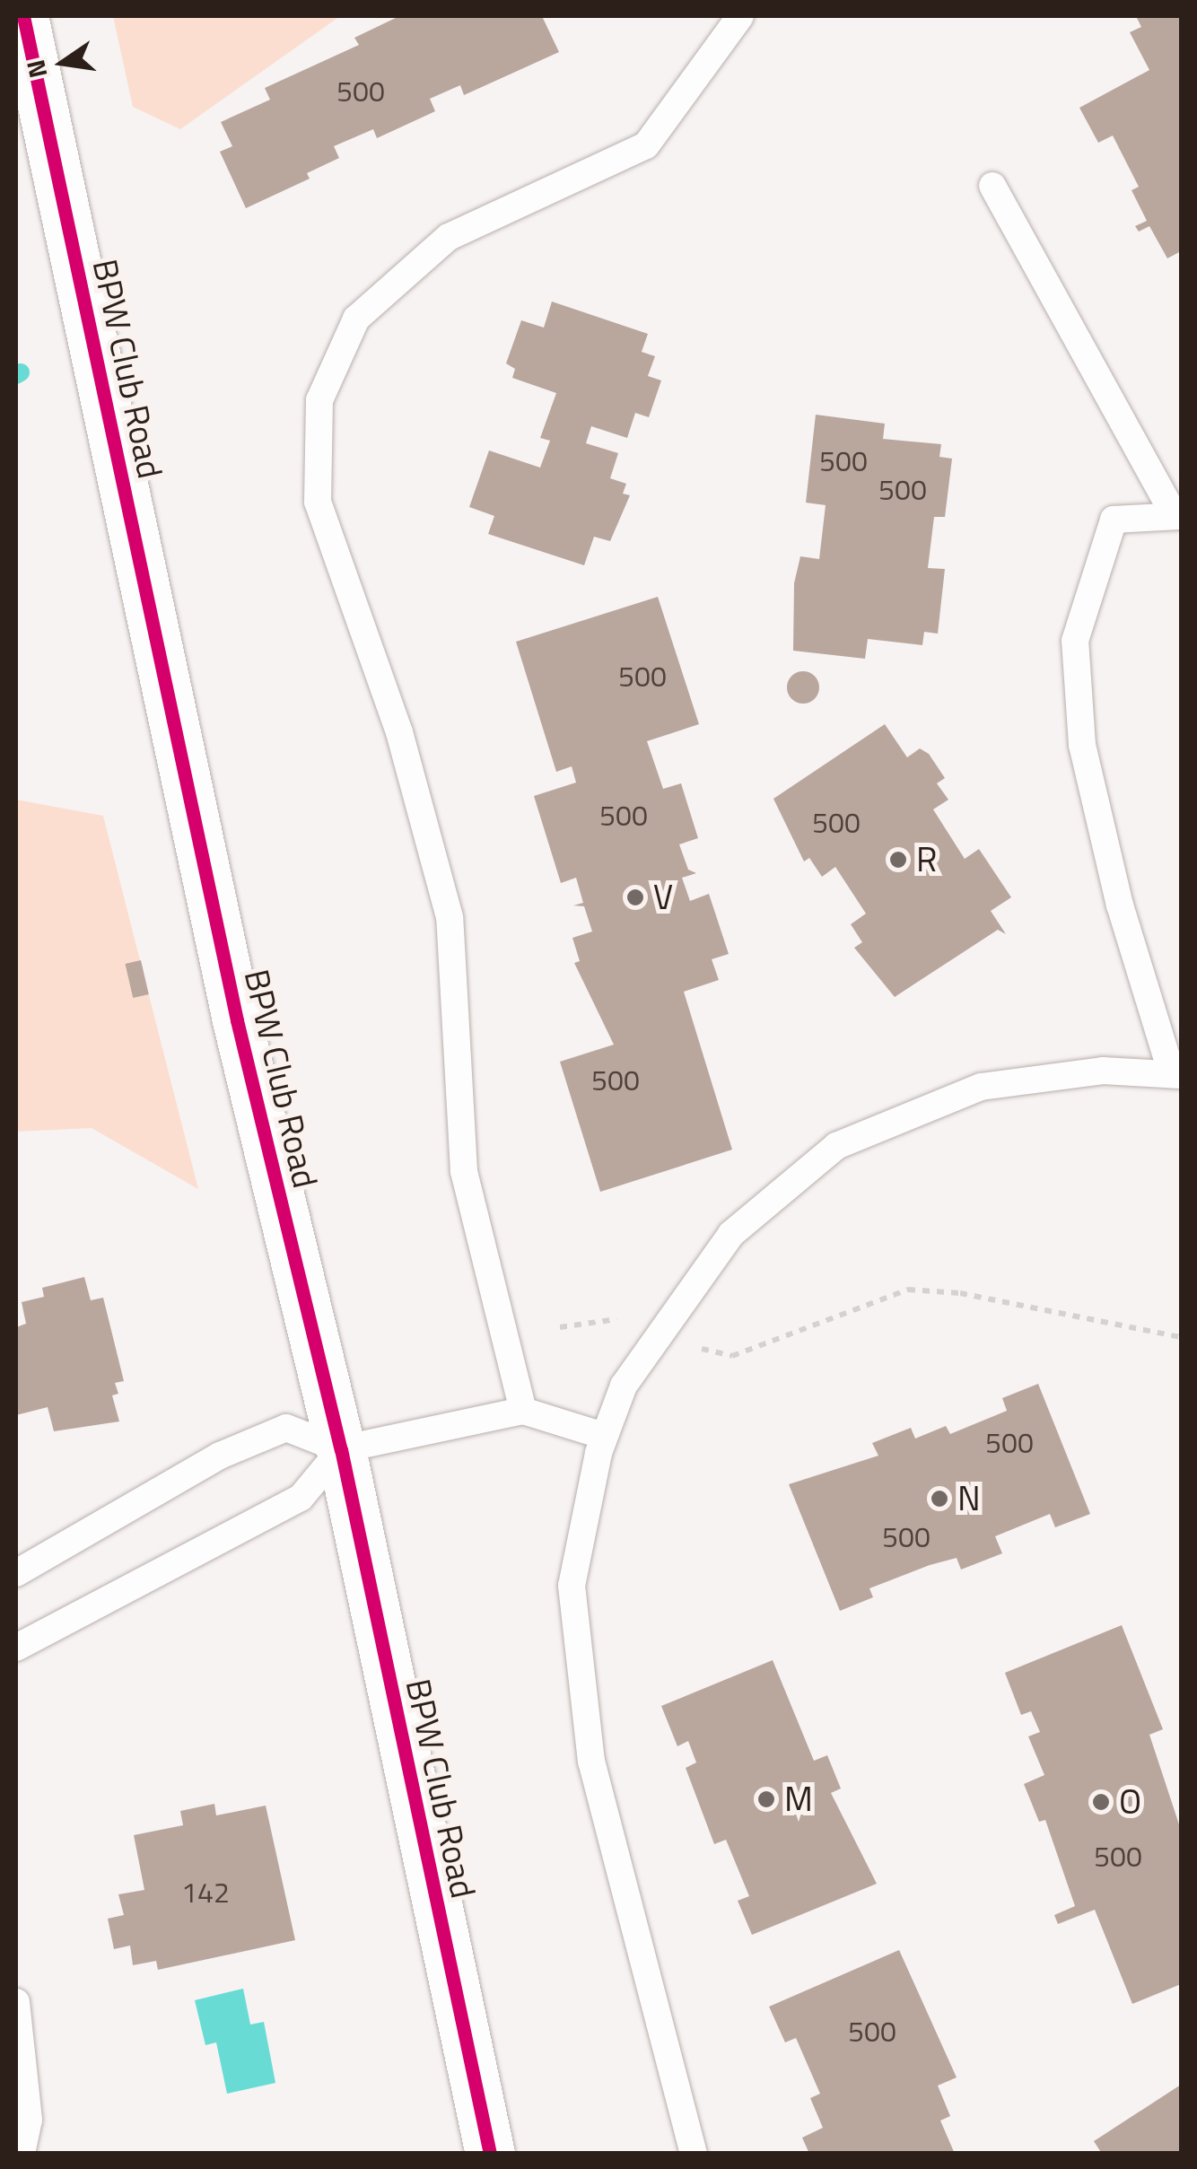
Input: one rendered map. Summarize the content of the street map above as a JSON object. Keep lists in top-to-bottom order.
{
  "streets": {
    "street": ["BPW Club Road"]
  },
  "places": [
    "R",
    "V",
    "N",
    "M",
    "O"
  ],
  "house_numbers": [
    "500",
    "500",
    "500",
    "500",
    "500",
    "500",
    "500",
    "500",
    "500",
    "500",
    "142",
    "500"
  ],
  "north": "left"
}
